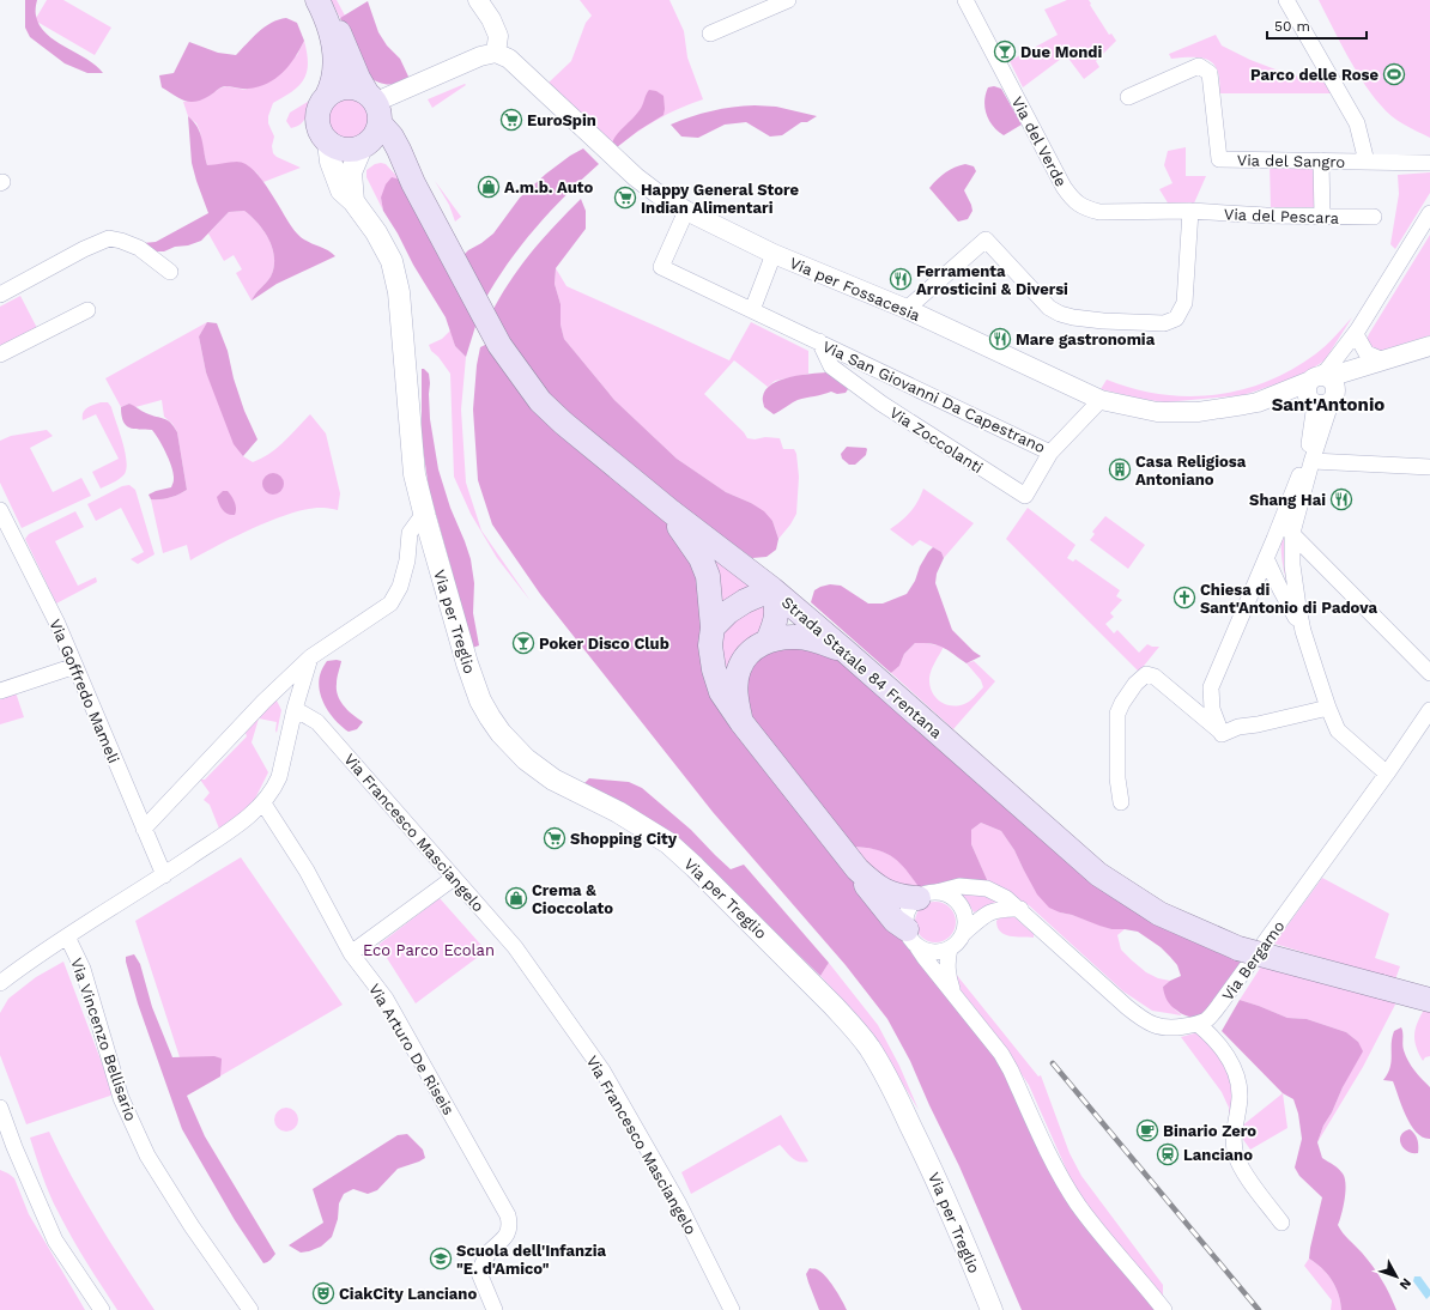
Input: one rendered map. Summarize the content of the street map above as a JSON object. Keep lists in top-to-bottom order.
{
  "streets": {
    "main road": ["Via per Treglio", "Strada Statale 84 Frentana"],
    "street": [
      "Via del Verde",
      "Via del Sangro",
      "Via del Pescara",
      "Via per Fossacesia",
      "Via San Giovanni Da Capestrano",
      "Via Zoccolanti",
      "Via Goffredo Mameli",
      "Via Francesco Masciangelo",
      "Via Bergamo",
      "Via Vincenzo Bellisario",
      "Via Arturo De Riseis"
    ]
  },
  "crossings": [
    ["Via del Verde", "Via del Pescara"],
    ["Via per Fossacesia", "Via San Giovanni Da Capestrano"],
    ["Via San Giovanni Da Capestrano", "Via Zoccolanti"],
    ["Via per Treglio", "Strada Statale 84 Frentana"]
  ],
  "districts": ["Sant'Antonio"],
  "parks": ["Eco Parco Ecolan"],
  "places": {
    "bar": ["Due Mondi", "Poker Disco Club"],
    "sports": ["Parco delle Rose"],
    "supermarket": ["EuroSpin", "Happy General Store Indian Alimentari", "Shopping City"],
    "shop": ["A.m.b. Auto", "Crema & Cioccolato"],
    "restaurant": ["Ferramenta Arrosticini & Diversi", "Mare gastronomia", "Shang Hai"],
    "building": ["Casa Religiosa Antoniano"],
    "church": ["Chiesa di Sant'Antonio di Padova"],
    "cafe": ["Binario Zero"],
    "station": ["Lanciano"],
    "school or university": ["Scuola dell'Infanzia \"E. d'Amico\""],
    "theatre": ["CiakCity Lanciano"]
  },
  "scale_bar": "50 m",
  "north": "bottom right"
}
